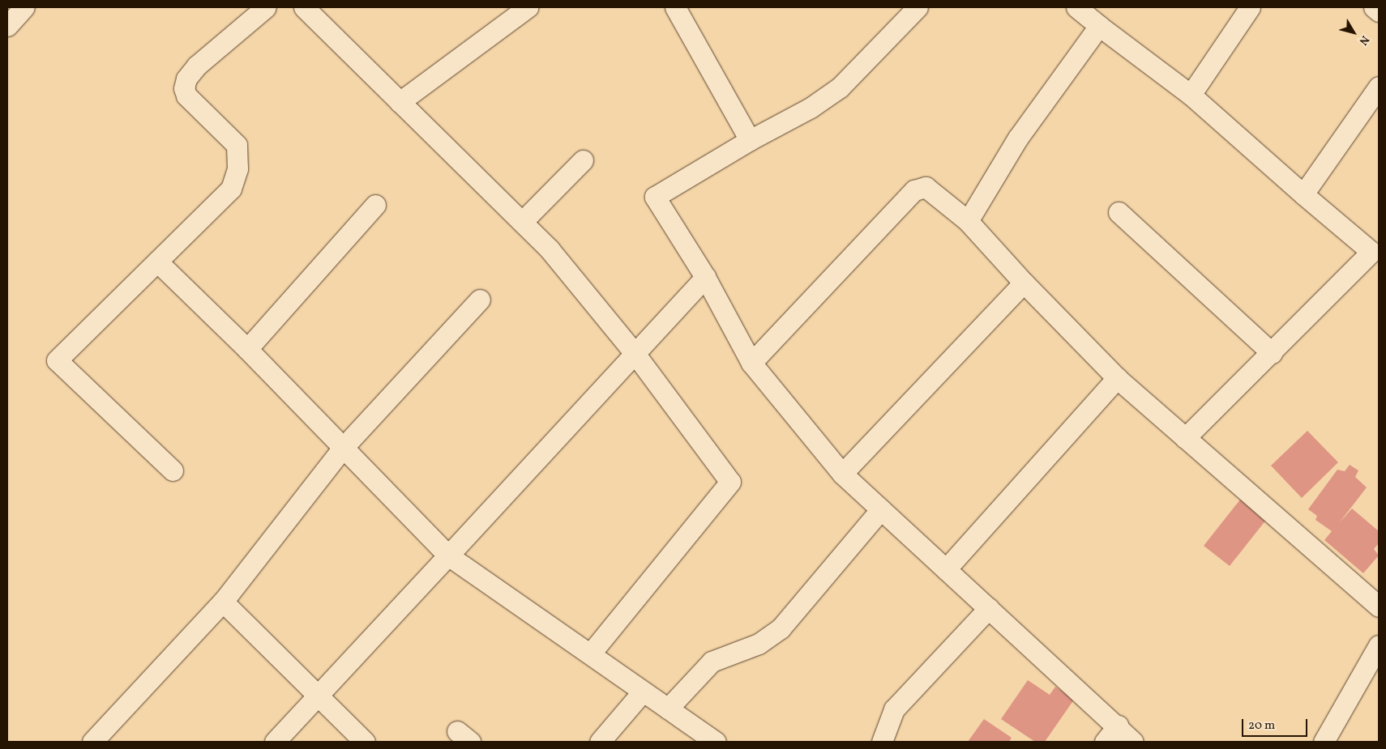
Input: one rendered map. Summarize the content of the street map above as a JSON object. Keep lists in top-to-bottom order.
{
  "scale_bar": "20 m",
  "north": "bottom right"
}
